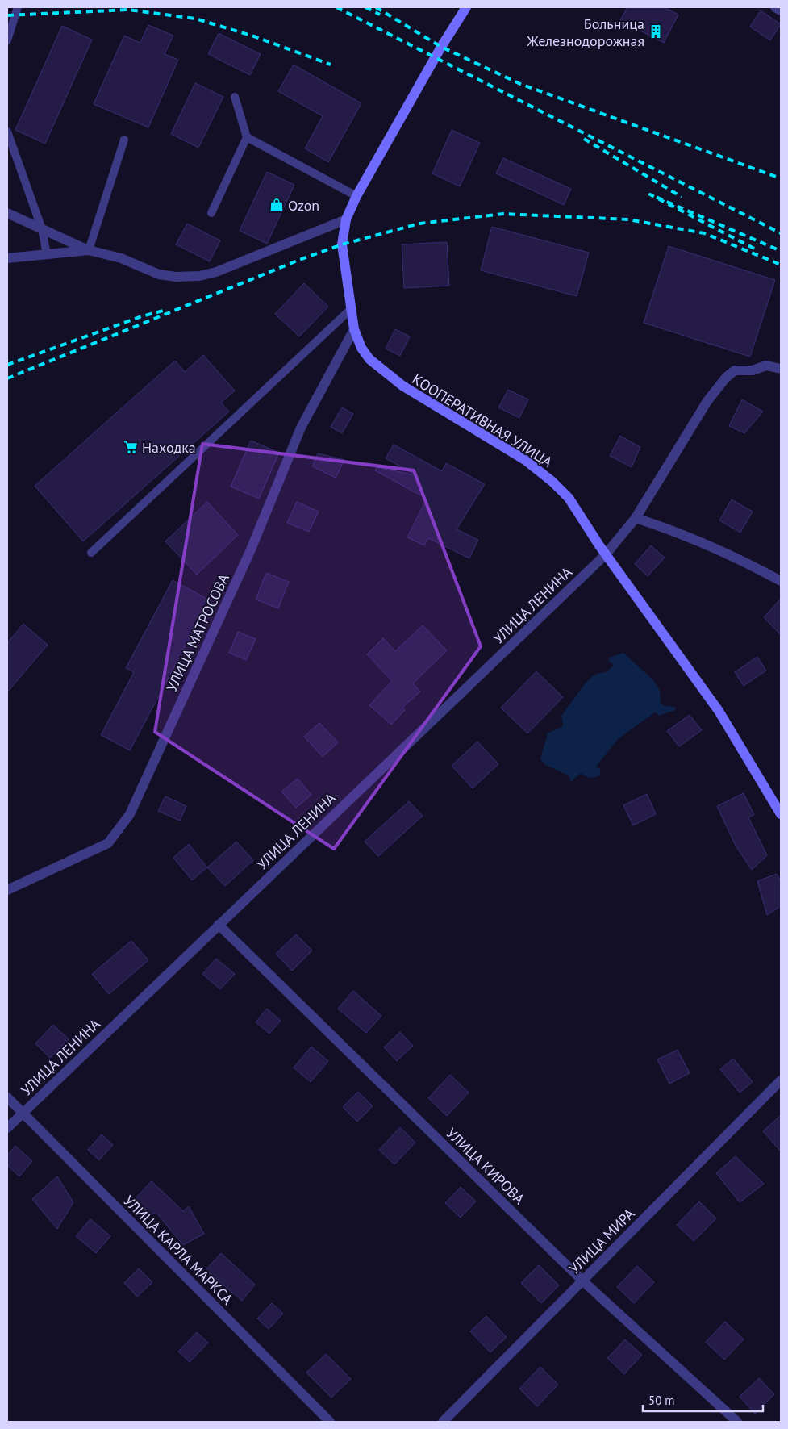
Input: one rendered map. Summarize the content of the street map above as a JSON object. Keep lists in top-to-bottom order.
{
  "streets": {
    "main road": ["КООПЕРАТИВНАЯ УЛИЦА"],
    "street": [
      "УЛИЦА ЛЕНИНА",
      "УЛИЦА МАТРОСОВА",
      "УЛИЦА КИРОВА",
      "УЛИЦА МИРА",
      "УЛИЦА КАРЛА МАРКСА"
    ]
  },
  "crossings": [
    ["КООПЕРАТИВНАЯ УЛИЦА", "УЛИЦА ЛЕНИНА"],
    ["КООПЕРАТИВНАЯ УЛИЦА", "УЛИЦА МАТРОСОВА"],
    ["УЛИЦА ЛЕНИНА", "УЛИЦА КИРОВА"],
    ["УЛИЦА ЛЕНИНА", "УЛИЦА КАРЛА МАРКСА"],
    ["УЛИЦА КИРОВА", "УЛИЦА МИРА"]
  ],
  "places": {
    "building": ["Больница Железнодорожная"],
    "shop": ["Ozon"],
    "supermarket": ["Находка"]
  },
  "scale_bar": "50 m"
}
